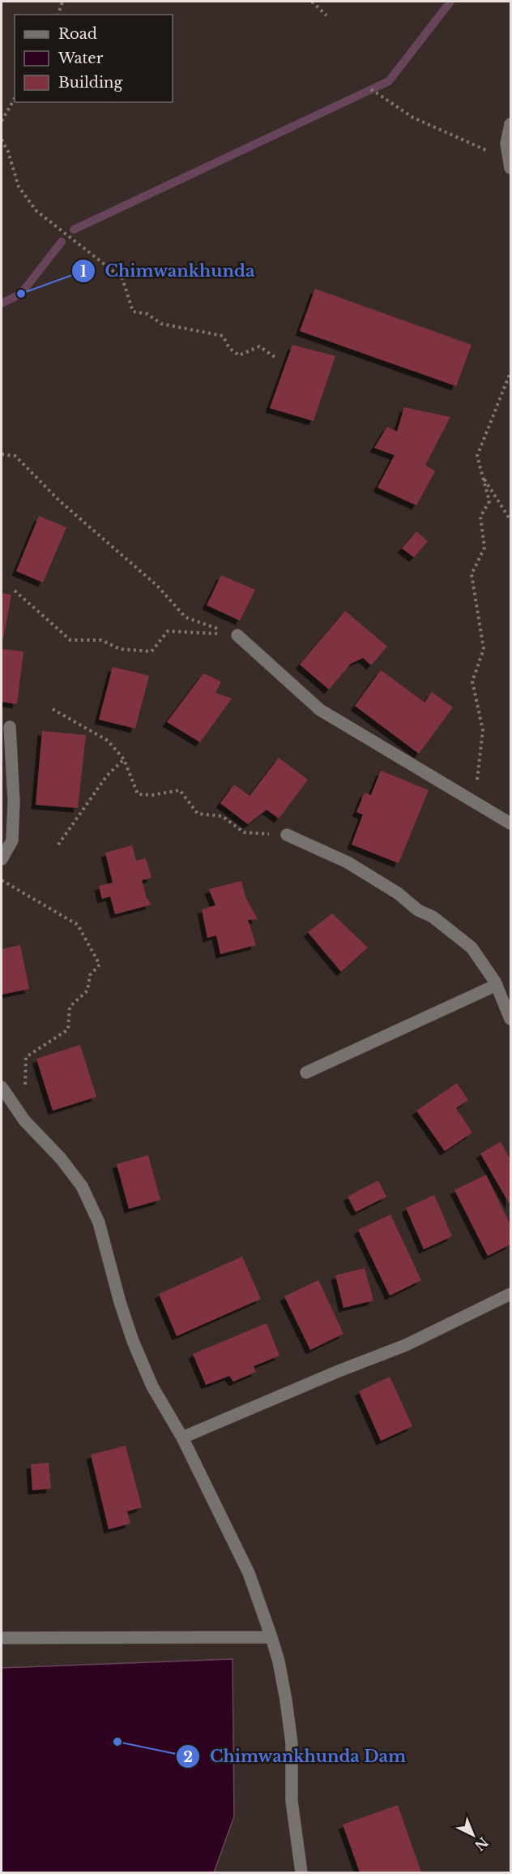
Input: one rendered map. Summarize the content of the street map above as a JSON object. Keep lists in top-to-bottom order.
{
  "places": ["Chimwankhunda", "Chimwankhunda Dam"],
  "legend": ["Road", "Water", "Building"],
  "north": "bottom right"
}
